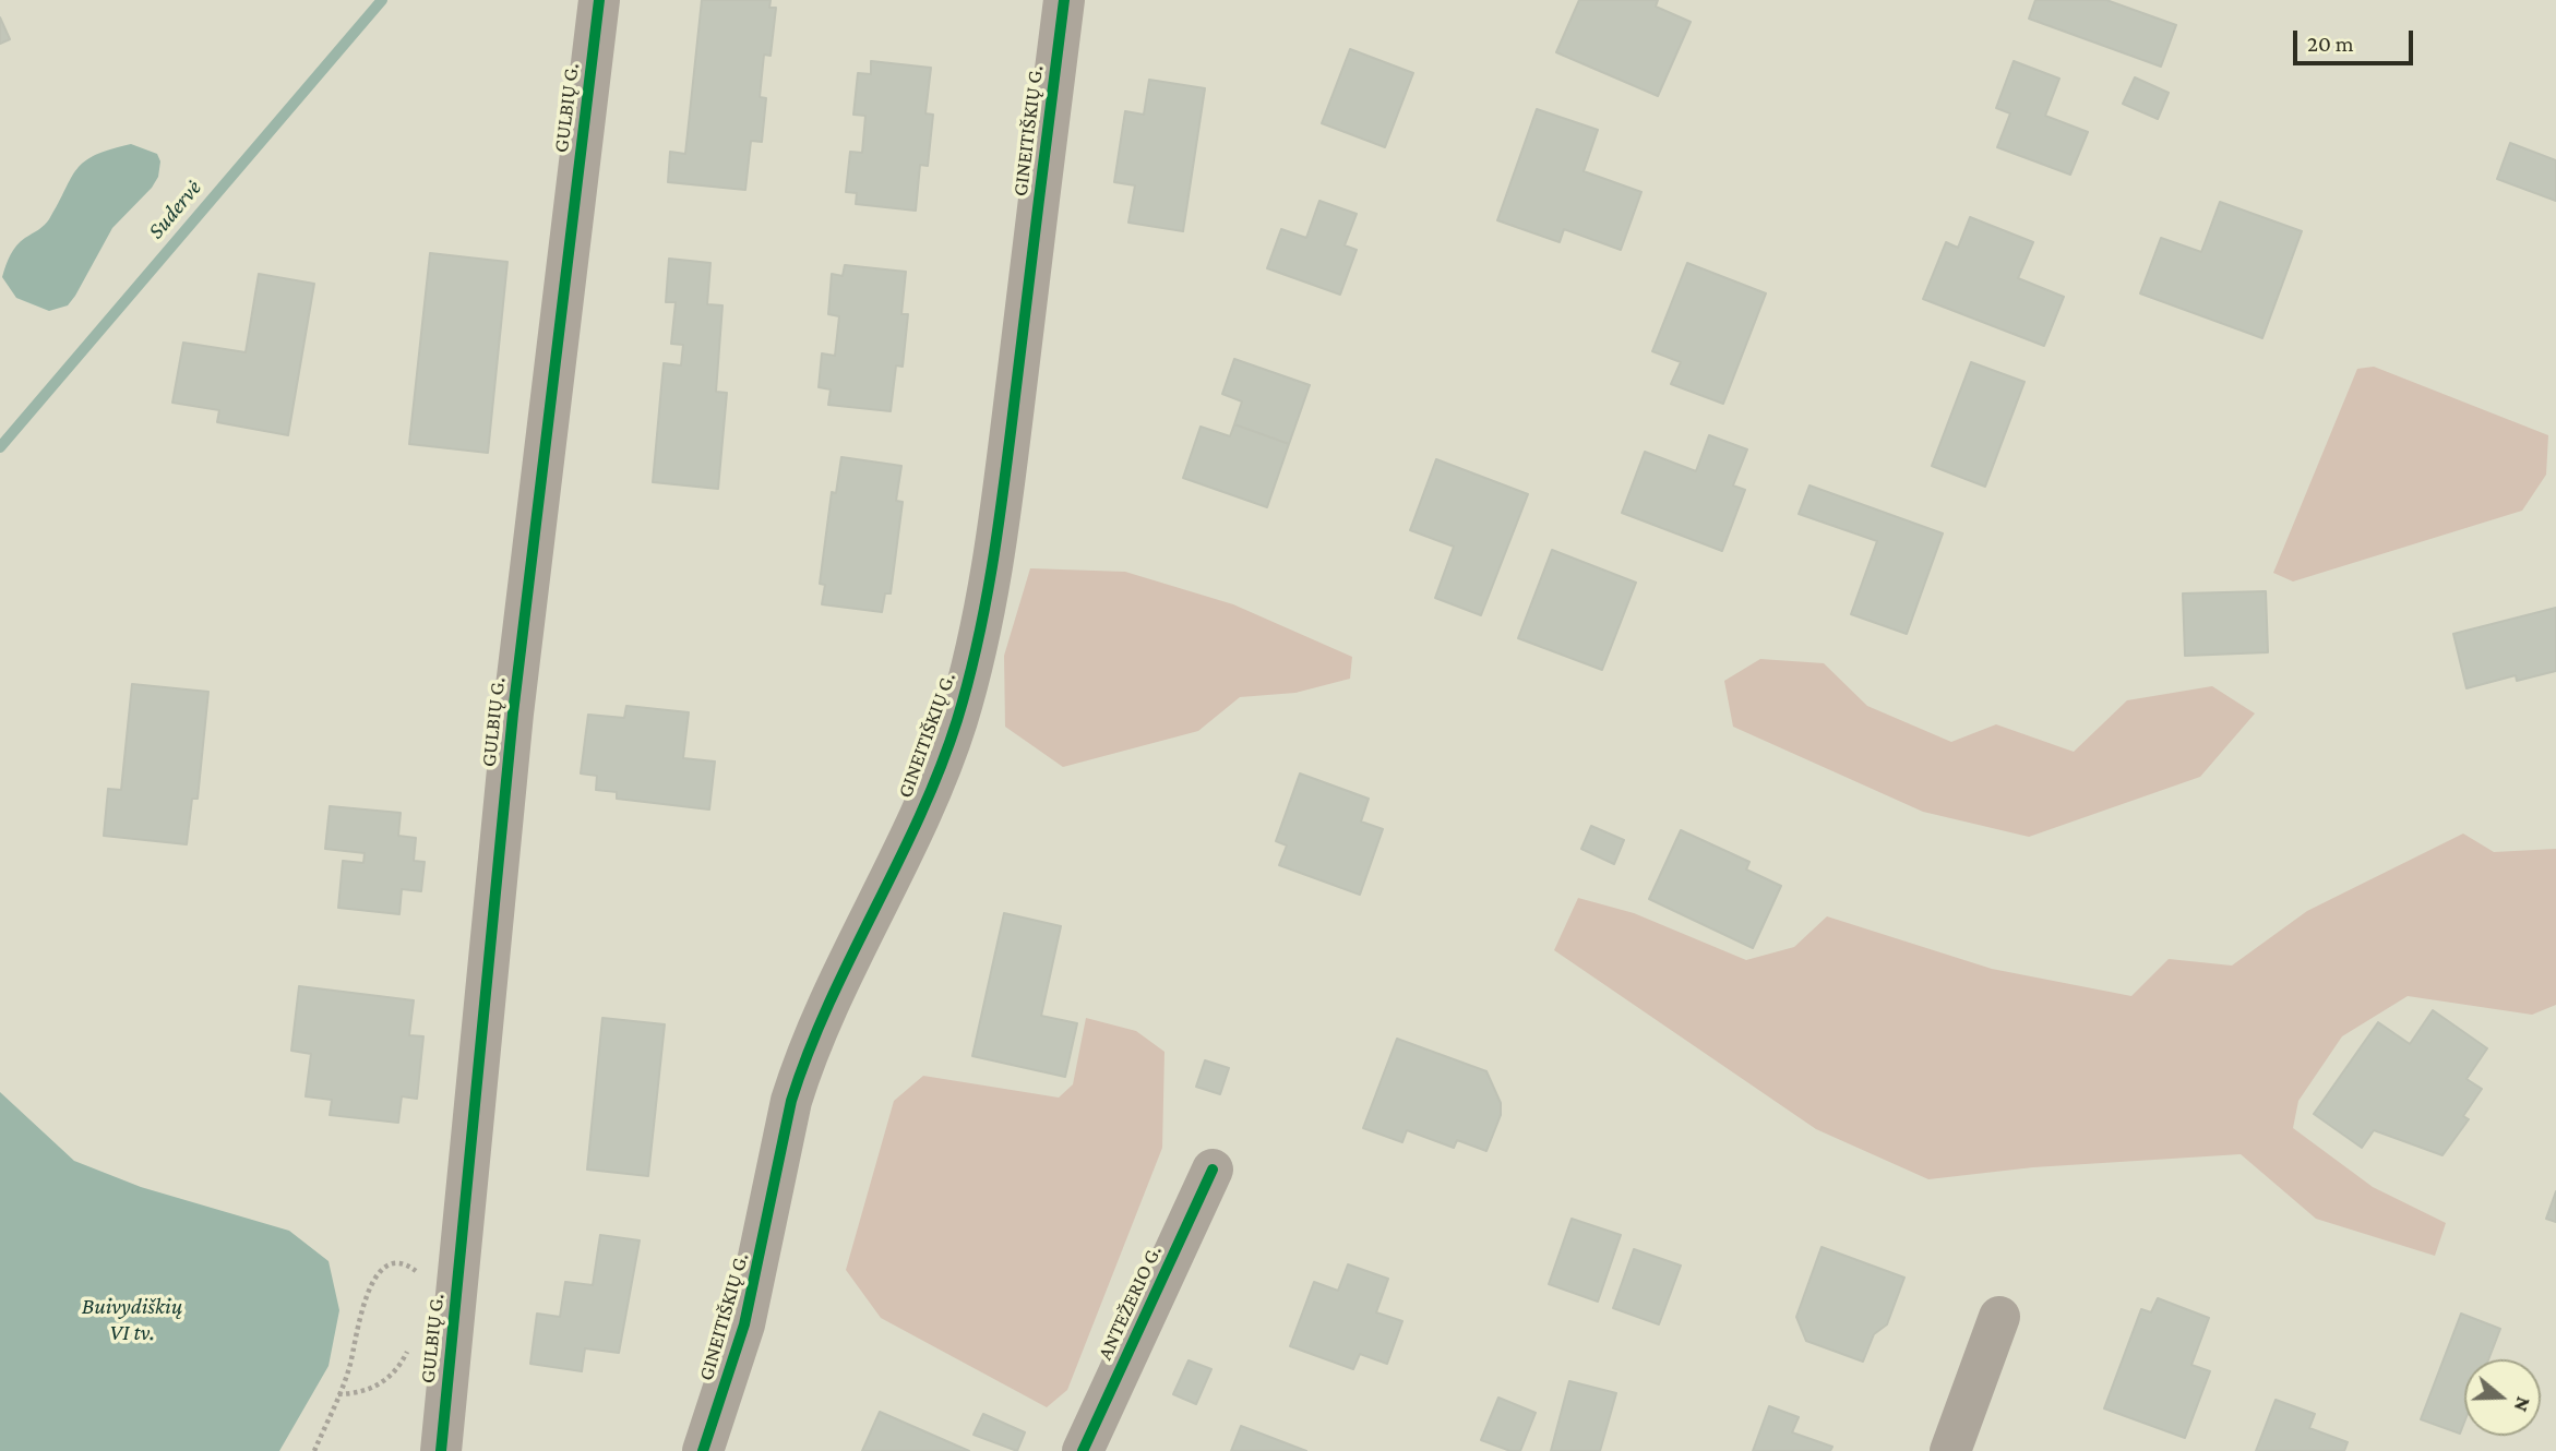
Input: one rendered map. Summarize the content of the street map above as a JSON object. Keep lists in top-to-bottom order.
{
  "streets": {
    "street": ["GULBIŲ G.", "GINEITIŠKIŲ G.", "ANTEŽERIO G."]
  },
  "water": ["Sudervė", "Buivydiškių VI tv."],
  "scale_bar": "20 m",
  "north": "right"
}
